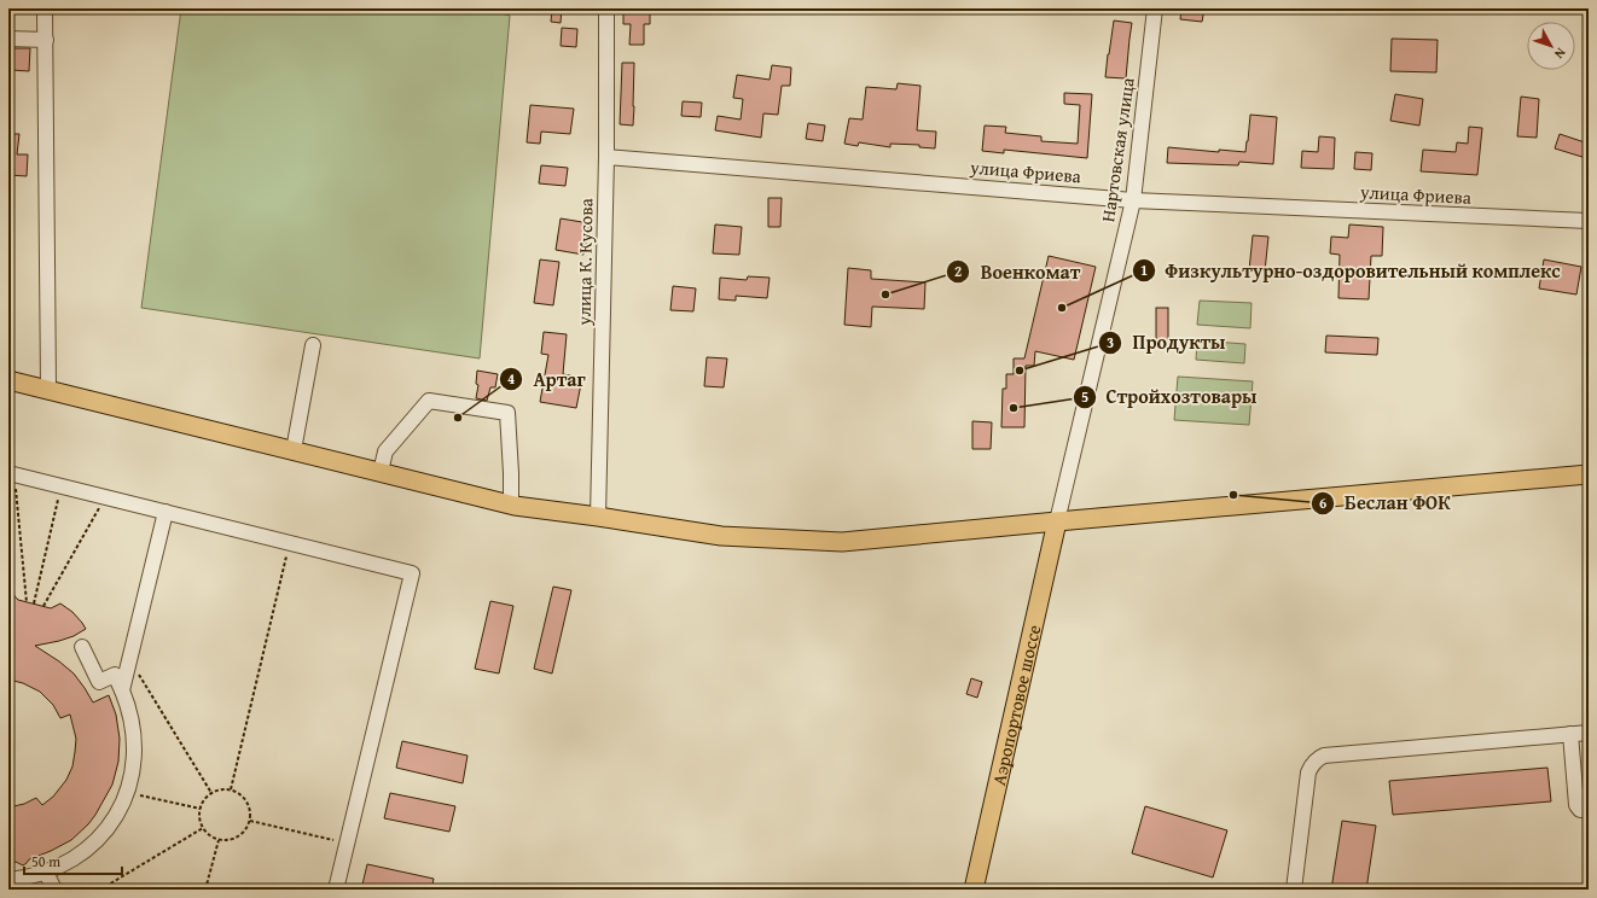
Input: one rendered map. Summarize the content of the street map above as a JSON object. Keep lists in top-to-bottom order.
{
  "streets": {
    "main road": ["Аэропортовое шоссе"],
    "street": ["Нартовская улица", "улица Фриева", "улица К. Кусова"]
  },
  "crossings": [
    ["Нартовская улица", "улица Фриева"],
    ["Нартовская улица", "Аэропортовое шоссе"],
    ["улица Фриева", "улица К. Кусова"]
  ],
  "places": [
    "Военкомат",
    "Физкультурно-оздоровительный комплекс",
    "Продукты",
    "Стройхозтовары",
    "Артаг",
    "Беслан ФОК"
  ],
  "scale_bar": "50 m",
  "north": "bottom right"
}
